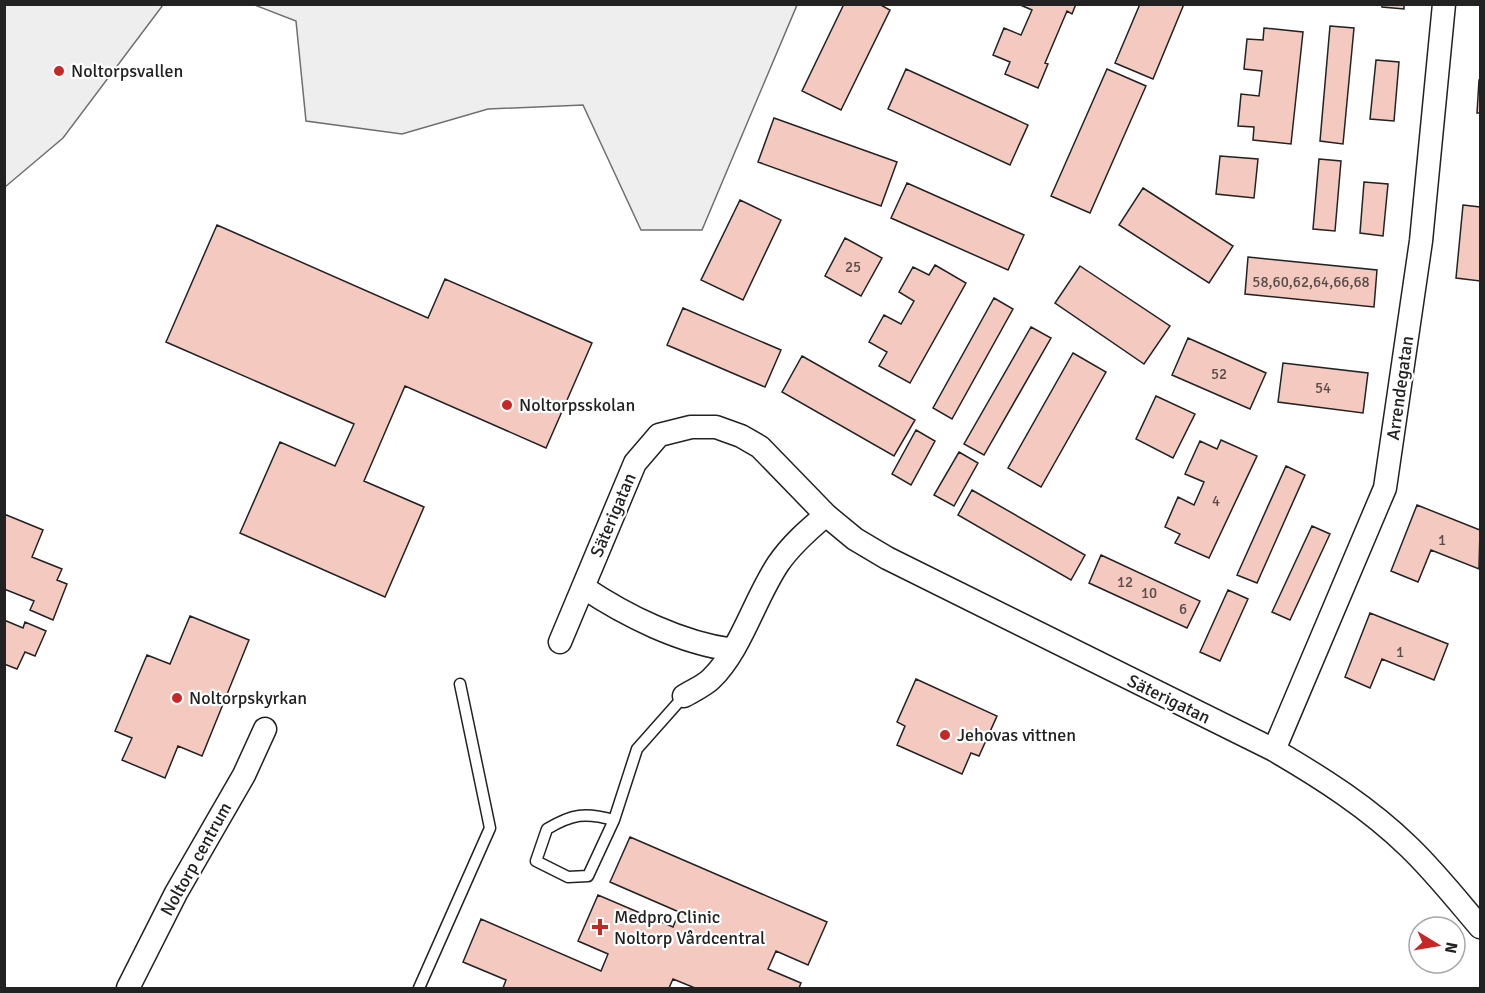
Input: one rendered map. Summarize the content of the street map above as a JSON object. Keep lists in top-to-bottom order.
{
  "streets": {
    "street": ["Arrendegatan", "Säterigatan", "Noltorp centrum"]
  },
  "crossings": [
    ["Arrendegatan", "Säterigatan"]
  ],
  "places": {
    "other": [
      "Noltorpsvallen",
      "Noltorpsskolan",
      "Noltorpskyrkan",
      "Jehovas vittnen"
    ],
    "health": ["Medpro Clinic Noltorp Vårdcentral"]
  },
  "house_numbers": [
    "25",
    "58,60,62,64,66,68",
    "52",
    "54",
    "4",
    "1",
    "12",
    "10",
    "6",
    "1"
  ],
  "north": "right"
}
